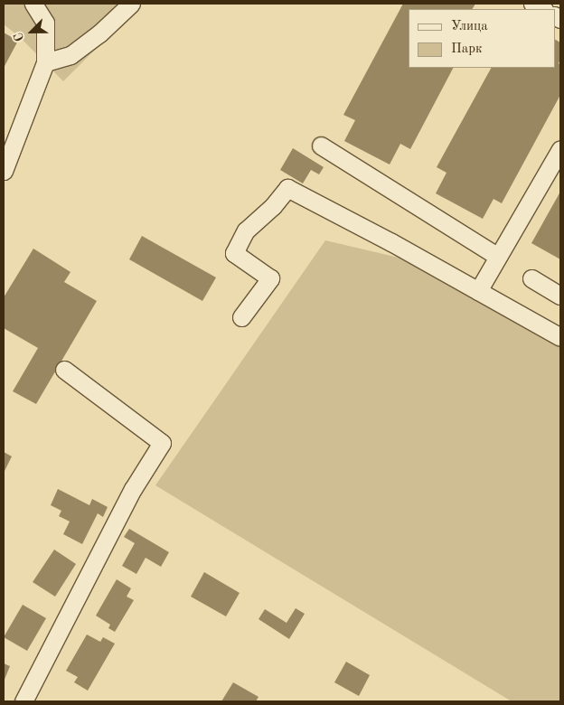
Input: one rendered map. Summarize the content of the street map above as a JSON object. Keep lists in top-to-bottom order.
{
  "legend": ["Улица", "Парк"],
  "north": "bottom left"
}
